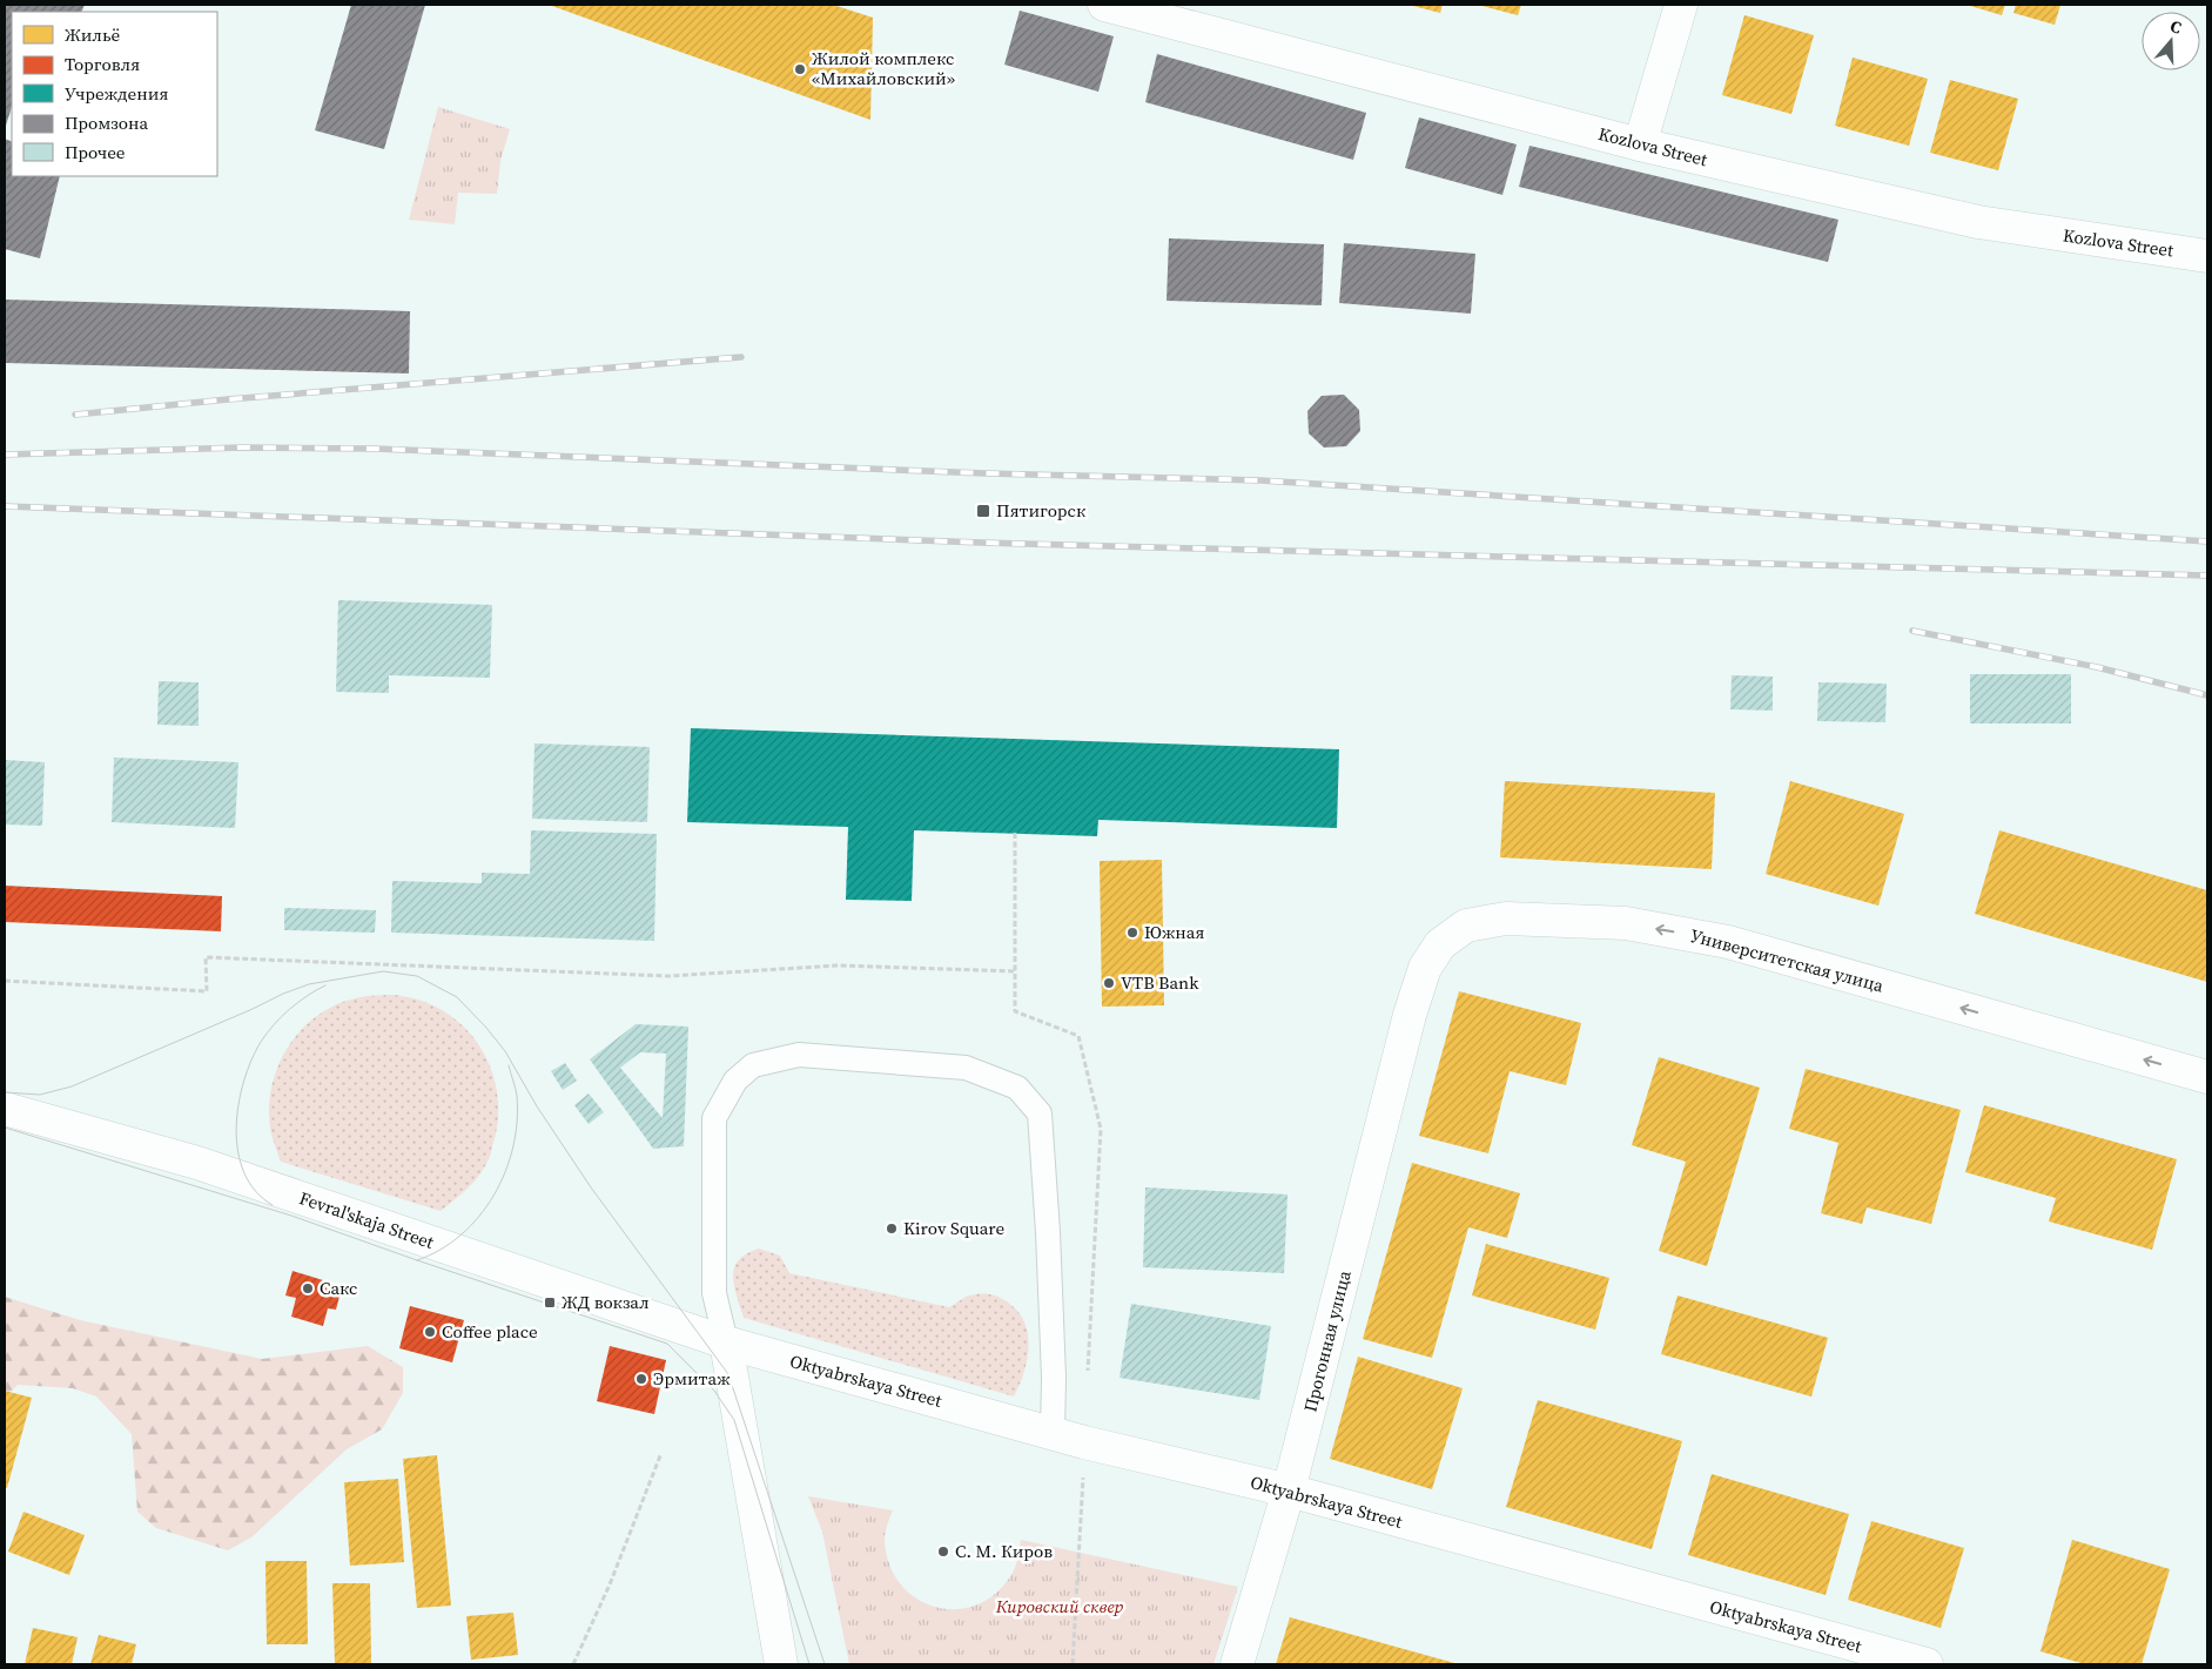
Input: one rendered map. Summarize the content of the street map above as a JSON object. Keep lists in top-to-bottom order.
{
  "streets": {
    "street": [
      "Kozlova Street",
      "Университетская улица",
      "Fevral'skaja Street",
      "Прогонная улица",
      "Oktyabrskaya Street"
    ]
  },
  "crossings": [
    ["Университетская улица", "Прогонная улица"],
    ["Fevral'skaja Street", "Oktyabrskaya Street"],
    ["Прогонная улица", "Oktyabrskaya Street"]
  ],
  "one_way": ["Университетская улица"],
  "parks": ["Кировский сквер"],
  "places": {
    "other": [
      "Жилой комплекс «Михайловский»",
      "Южная",
      "VTB Bank",
      "Kirov Square",
      "Сакс",
      "Coffee place",
      "Эрмитаж",
      "С. М. Киров"
    ],
    "transit": ["Пятигорск", "ЖД вокзал"]
  },
  "legend": [
    "Жильё",
    "Торговля",
    "Учреждения",
    "Промзона",
    "Прочее"
  ],
  "north": "top"
}
